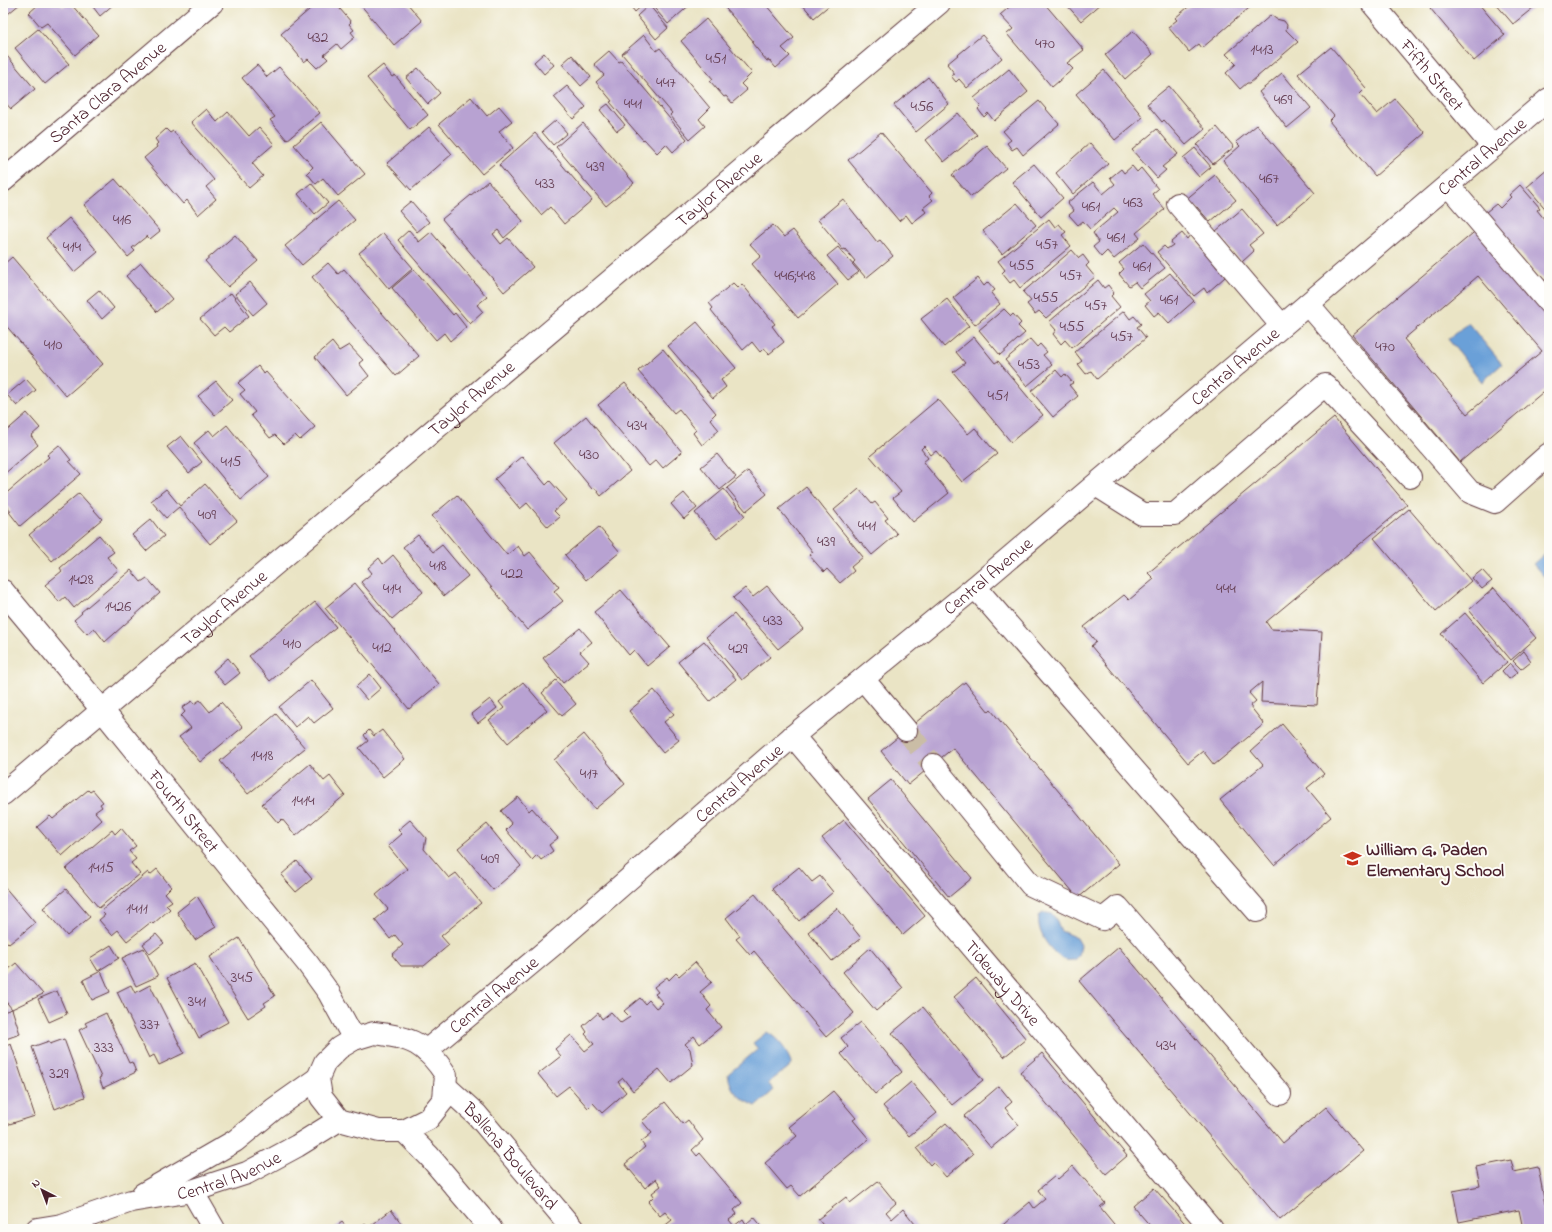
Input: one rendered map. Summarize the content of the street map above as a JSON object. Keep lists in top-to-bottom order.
{
  "streets": {
    "street": [
      "Fifth Street",
      "Santa Clara Avenue",
      "Central Avenue",
      "Taylor Avenue",
      "Fourth Street",
      "Tideway Drive",
      "Ballena Boulevard"
    ]
  },
  "crossings": [
    ["Fifth Street", "Central Avenue"],
    ["Central Avenue", "Fourth Street"],
    ["Central Avenue", "Tideway Drive"],
    ["Central Avenue", "Ballena Boulevard"],
    ["Taylor Avenue", "Fourth Street"],
    ["Fourth Street", "Ballena Boulevard"]
  ],
  "places": {
    "school or university": ["William G. Paden Elementary School"]
  },
  "house_numbers": [
    "432",
    "470",
    "1413",
    "451",
    "447",
    "469",
    "441",
    "456",
    "439",
    "467",
    "433",
    "463",
    "461",
    "416",
    "461",
    "457",
    "414",
    "455",
    "461",
    "446;448",
    "457",
    "455",
    "461",
    "457",
    "455",
    "457",
    "410",
    "470",
    "453",
    "451",
    "434",
    "430",
    "415",
    "409",
    "441",
    "439",
    "418",
    "422",
    "1428",
    "414",
    "444",
    "1426",
    "433",
    "410",
    "412",
    "429",
    "1418",
    "417",
    "1414",
    "409",
    "1415",
    "1411",
    "345",
    "341",
    "337",
    "434",
    "333",
    "329"
  ],
  "north": "top left"
}
